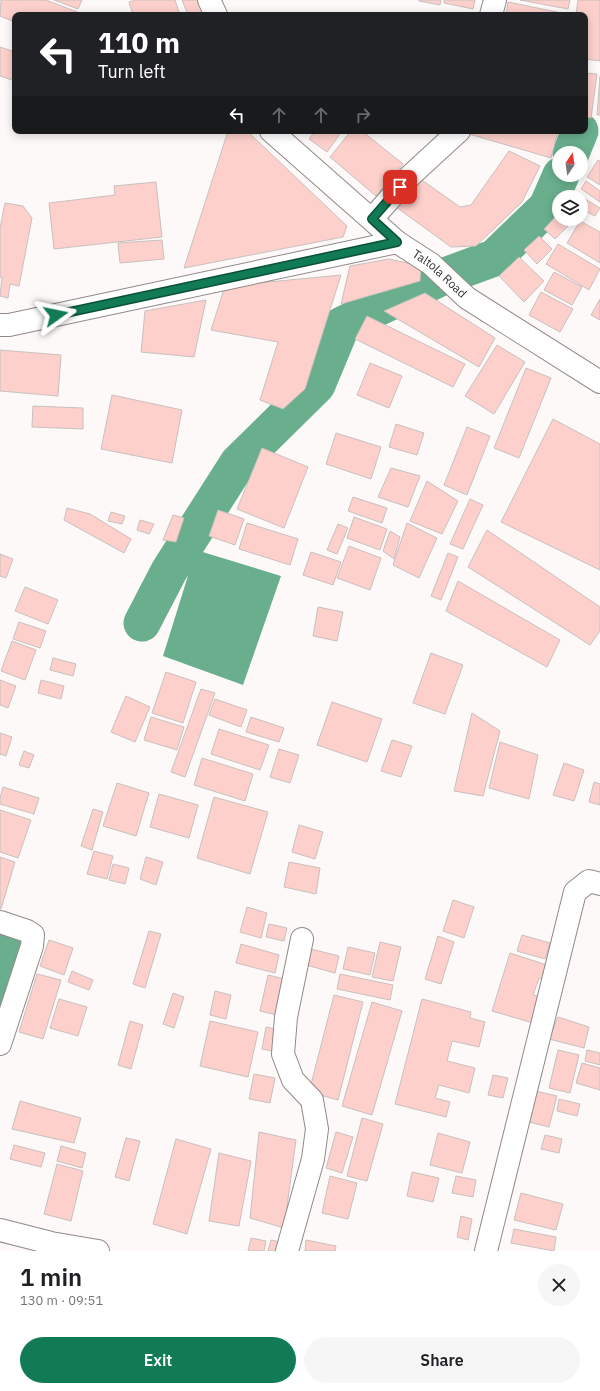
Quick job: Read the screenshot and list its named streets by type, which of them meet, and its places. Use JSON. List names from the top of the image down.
{
  "streets": {
    "street": ["Taltola Road"]
  },
  "north": "top",
  "page": {
    "turn": ["110 m", "Turn left"],
    "heading": ["1 min", "130 m · 09:51"],
    "buttons": ["Exit", "Share"]
  }
}
